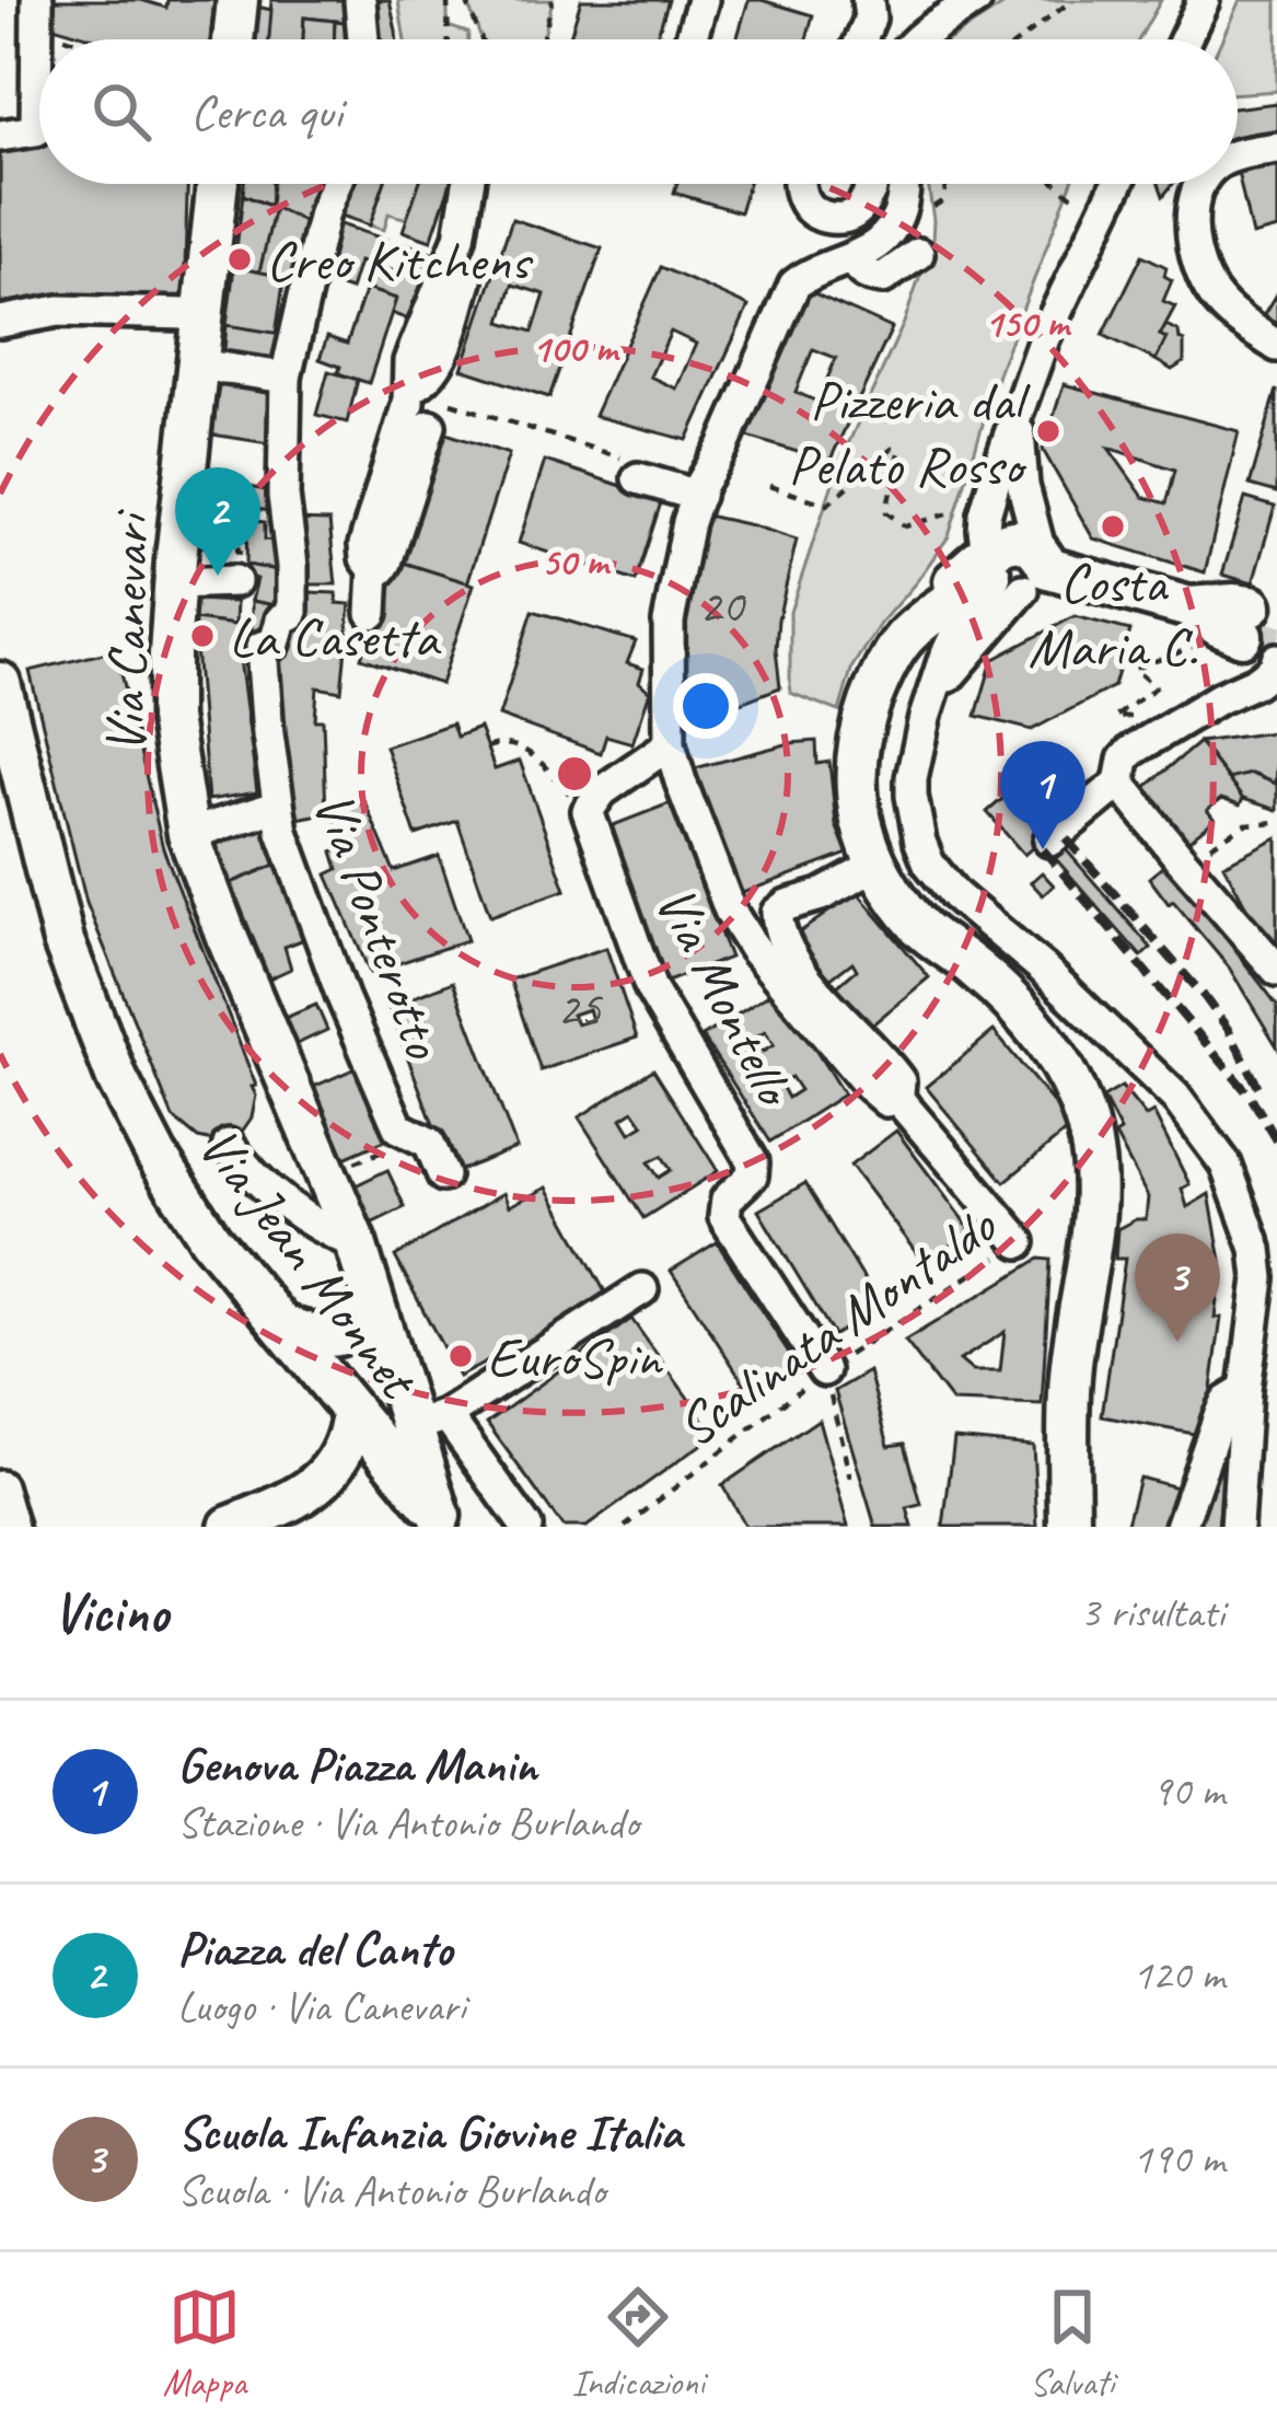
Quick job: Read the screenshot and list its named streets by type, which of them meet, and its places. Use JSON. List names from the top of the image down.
{
  "streets": {
    "main road": ["Via Canevari", "Via Jean Monnet"],
    "street": ["Via Ponterotto", "Via Montello"],
    "path": ["Scalinata Montaldo"]
  },
  "crossings": [
    ["Via Canevari", "Via Jean Monnet"],
    ["Via Montello", "Scalinata Montaldo"]
  ],
  "places": [
    "Creo Kitchens",
    "Pizzeria dal Pelato Rosso",
    "Costa Maria C.",
    "La Casetta",
    "EuroSpin"
  ],
  "house_numbers": ["20", "25"],
  "page": {
    "search": "Cerca qui",
    "pins": ["2", "1", "3"],
    "heading": ["Vicino", "3 risultati"],
    "list": [
      {
        "mark": "1",
        "name": "Genova Piazza Manin",
        "note": "Stazione · Via Antonio Burlando",
        "value": "90 m"
      },
      {
        "mark": "2",
        "name": "Piazza del Canto",
        "note": "Luogo · Via Canevari",
        "value": "120 m"
      },
      {
        "mark": "3",
        "name": "Scuola Infanzia Giovine Italia",
        "note": "Scuola · Via Antonio Burlando",
        "value": "190 m"
      }
    ],
    "nav": ["Mappa", "Indicazioni", "Salvati"]
  },
  "rings": ["150 m", "100 m", "50 m"]
}
